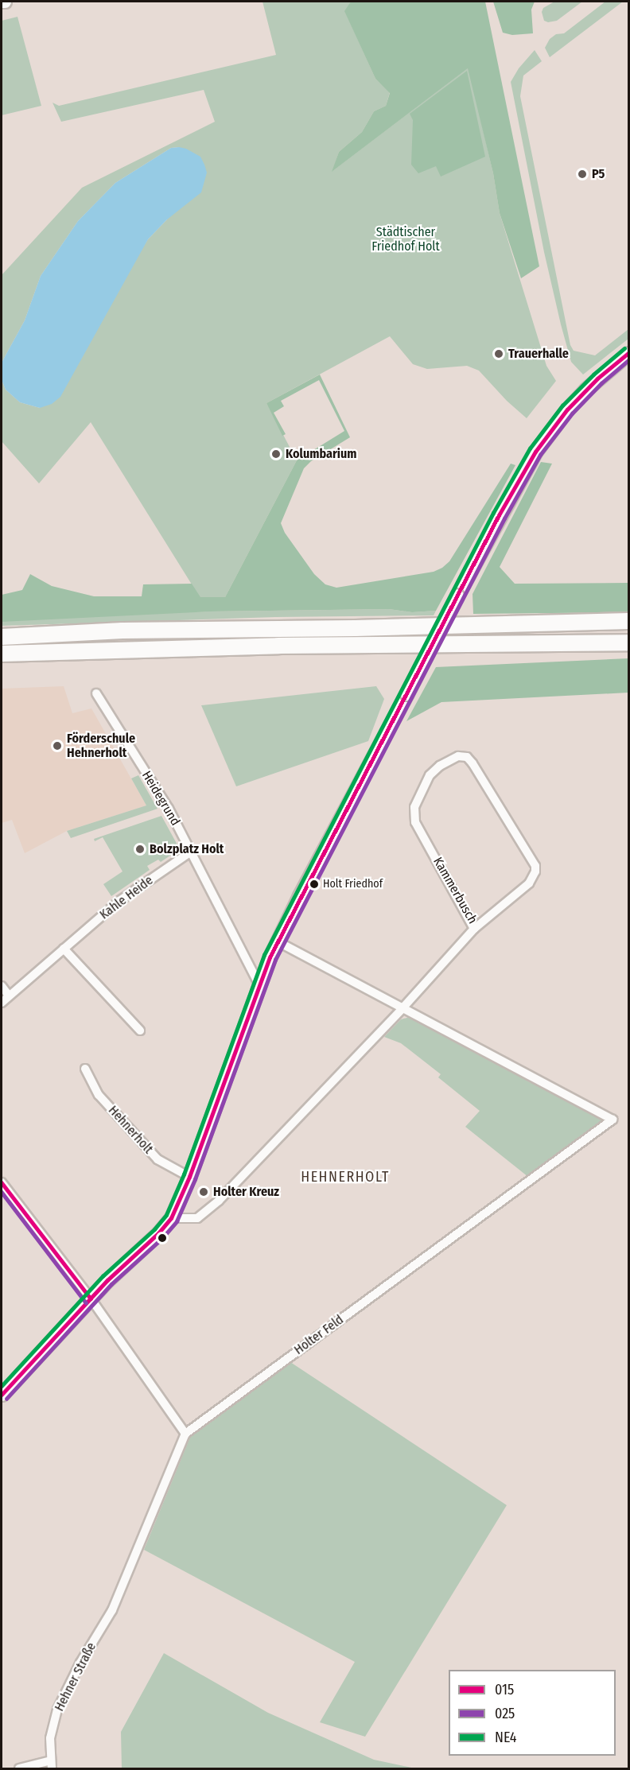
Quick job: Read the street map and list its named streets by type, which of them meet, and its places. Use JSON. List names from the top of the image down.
{
  "streets": {
    "street": [
      "Heidegrund",
      "Kammerbusch",
      "Kahle Heide",
      "Hehnerholt",
      "Holter Feld",
      "Hehner Straße"
    ]
  },
  "crossings": [
    ["Heidegrund", "Kahle Heide"],
    ["Holter Feld", "Hehner Straße"]
  ],
  "districts": ["HEHNERHOLT"],
  "parks": ["Städtischer Friedhof Holt"],
  "places": [
    "P5",
    "Trauerhalle",
    "Kolumbarium",
    "Förderschule Hehnerholt",
    "Bolzplatz Holt",
    "Holt Friedhof",
    "Holter Kreuz"
  ],
  "lines": ["transit line NE4", "transit line 015", "transit line 025"],
  "legend": ["015", "025", "NE4"]
}
